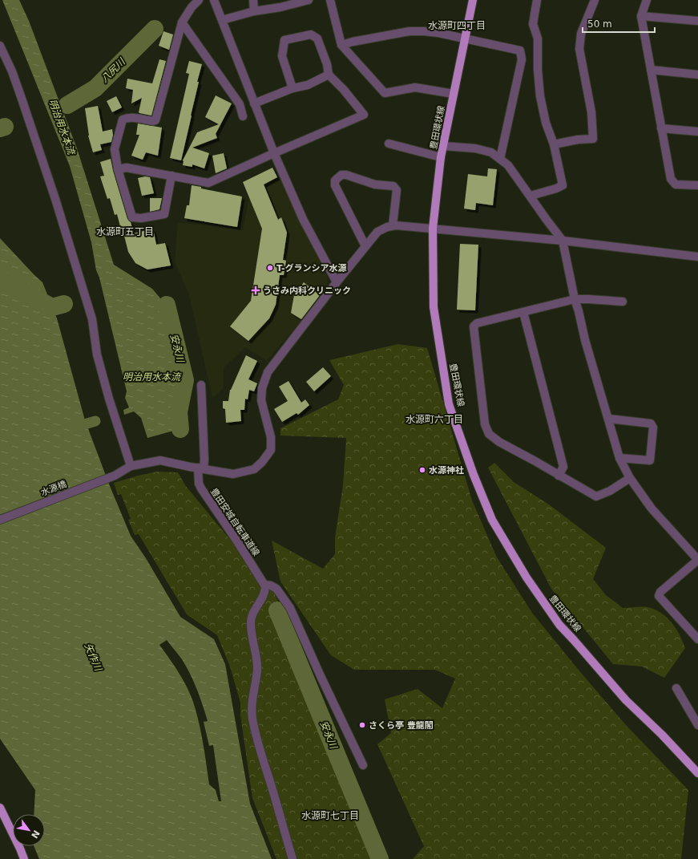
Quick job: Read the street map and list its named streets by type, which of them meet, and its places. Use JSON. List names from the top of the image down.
{
  "streets": {
    "main road": ["豊田環状線"],
    "street": ["水源橋", "豊田安城自転車道線"]
  },
  "crossings": [
    ["水源橋", "豊田安城自転車道線"]
  ],
  "districts": [
    "水源町四丁目",
    "水源町五丁目",
    "水源町六丁目",
    "水源町七丁目"
  ],
  "water": [
    "八尻川",
    "明治用水本流",
    "安永川",
    "矢作川"
  ],
  "places": {
    "other": ["T-グランシア水源", "水源神社", "さくら亭 豊龍閣"],
    "health": ["うさみ内科クリニック"]
  },
  "scale_bar": "50 m",
  "north": "bottom right"
}
